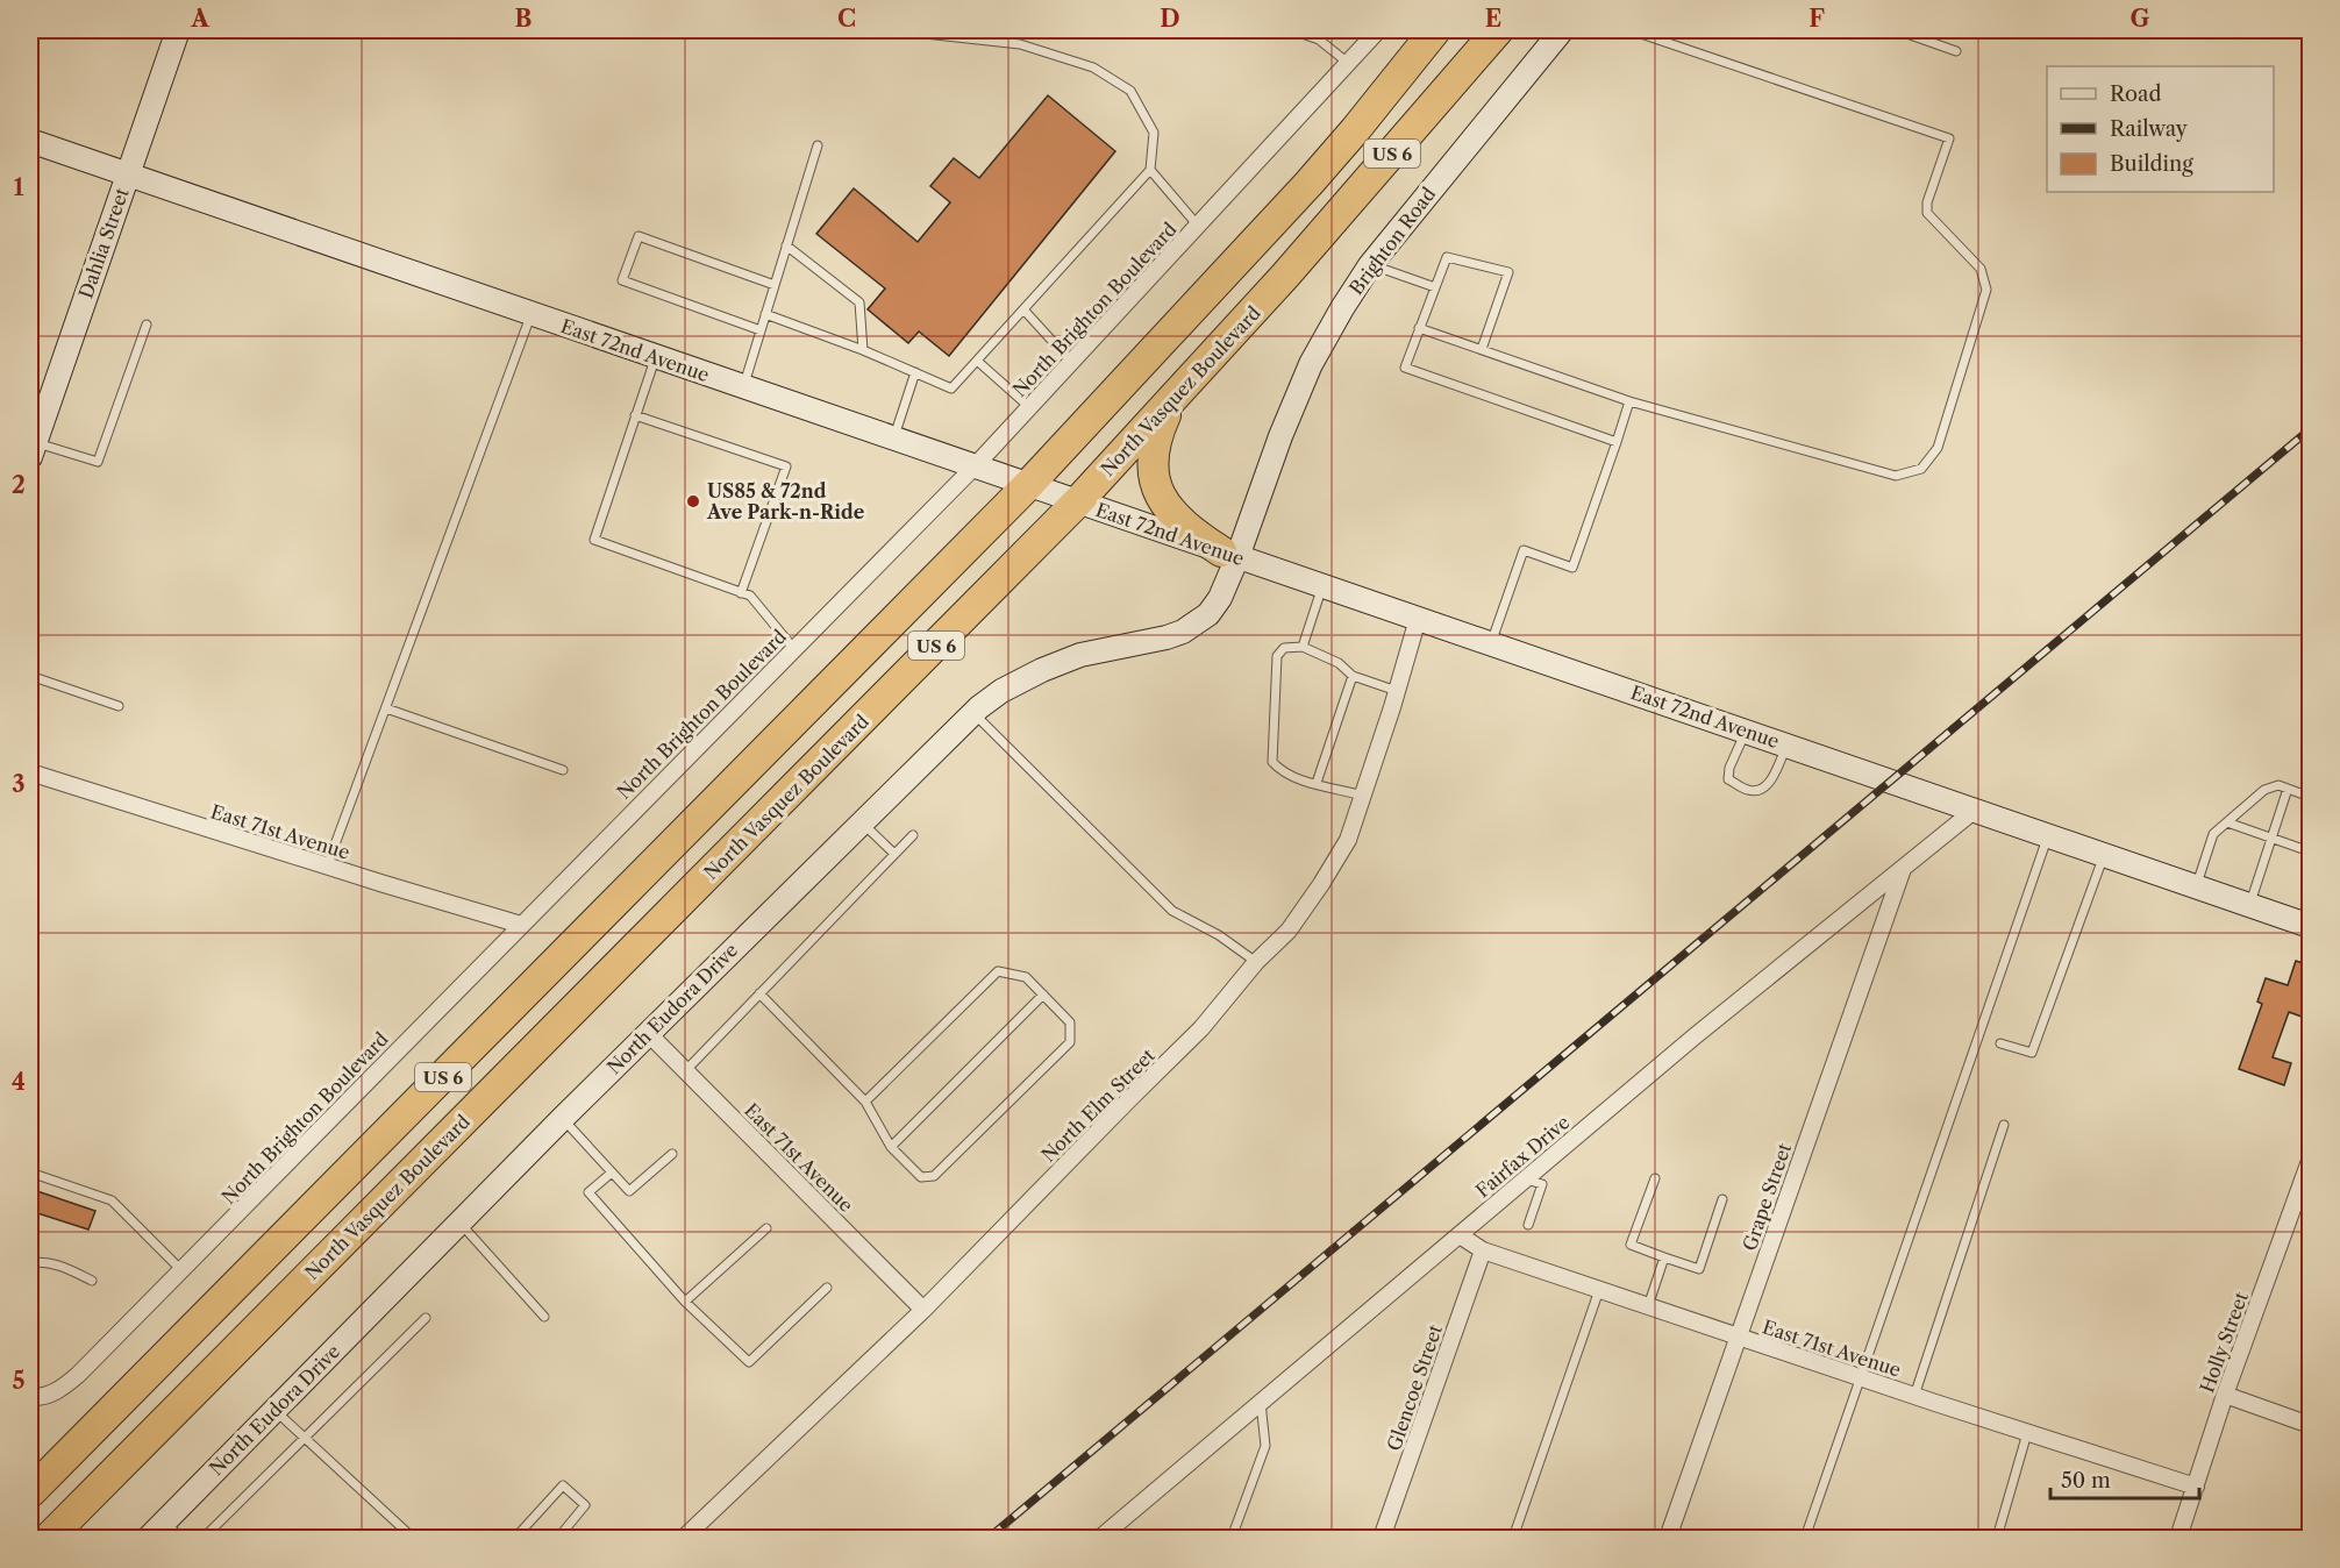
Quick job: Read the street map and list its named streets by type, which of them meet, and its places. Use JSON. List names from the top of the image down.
{
  "streets": {
    "highway": ["US 6", "North Vasquez Boulevard"],
    "street": [
      "Brighton Road",
      "Dahlia Street",
      "North Brighton Boulevard",
      "East 72nd Avenue",
      "East 71st Avenue",
      "North Eudora Drive",
      "North Elm Street",
      "Fairfax Drive",
      "Grape Street",
      "Holly Street",
      "Glencoe Street"
    ]
  },
  "crossings": [
    ["US 6", "East 72nd Avenue"],
    ["Brighton Road", "East 72nd Avenue"],
    ["Brighton Road", "North Eudora Drive"],
    ["Dahlia Street", "East 72nd Avenue"],
    ["North Brighton Boulevard", "East 72nd Avenue"],
    ["North Brighton Boulevard", "East 71st Avenue"],
    ["East 72nd Avenue", "North Vasquez Boulevard"],
    ["East 72nd Avenue", "North Eudora Drive"],
    ["East 72nd Avenue", "North Elm Street"],
    ["East 72nd Avenue", "Fairfax Drive"],
    ["East 71st Avenue", "North Eudora Drive"],
    ["East 71st Avenue", "North Elm Street"],
    ["East 71st Avenue", "Fairfax Drive"],
    ["East 71st Avenue", "Grape Street"],
    ["East 71st Avenue", "Holly Street"],
    ["East 71st Avenue", "Glencoe Street"],
    ["Fairfax Drive", "Grape Street"]
  ],
  "places": ["US85 & 72nd Ave Park-n-Ride"],
  "legend": ["Road", "Railway", "Building"],
  "scale_bar": "50 m",
  "grid": {
    "columns": [
      "A",
      "B",
      "C",
      "D",
      "E",
      "F",
      "G"
    ],
    "rows": [
      "1",
      "2",
      "3",
      "4",
      "5"
    ]
  }
}
